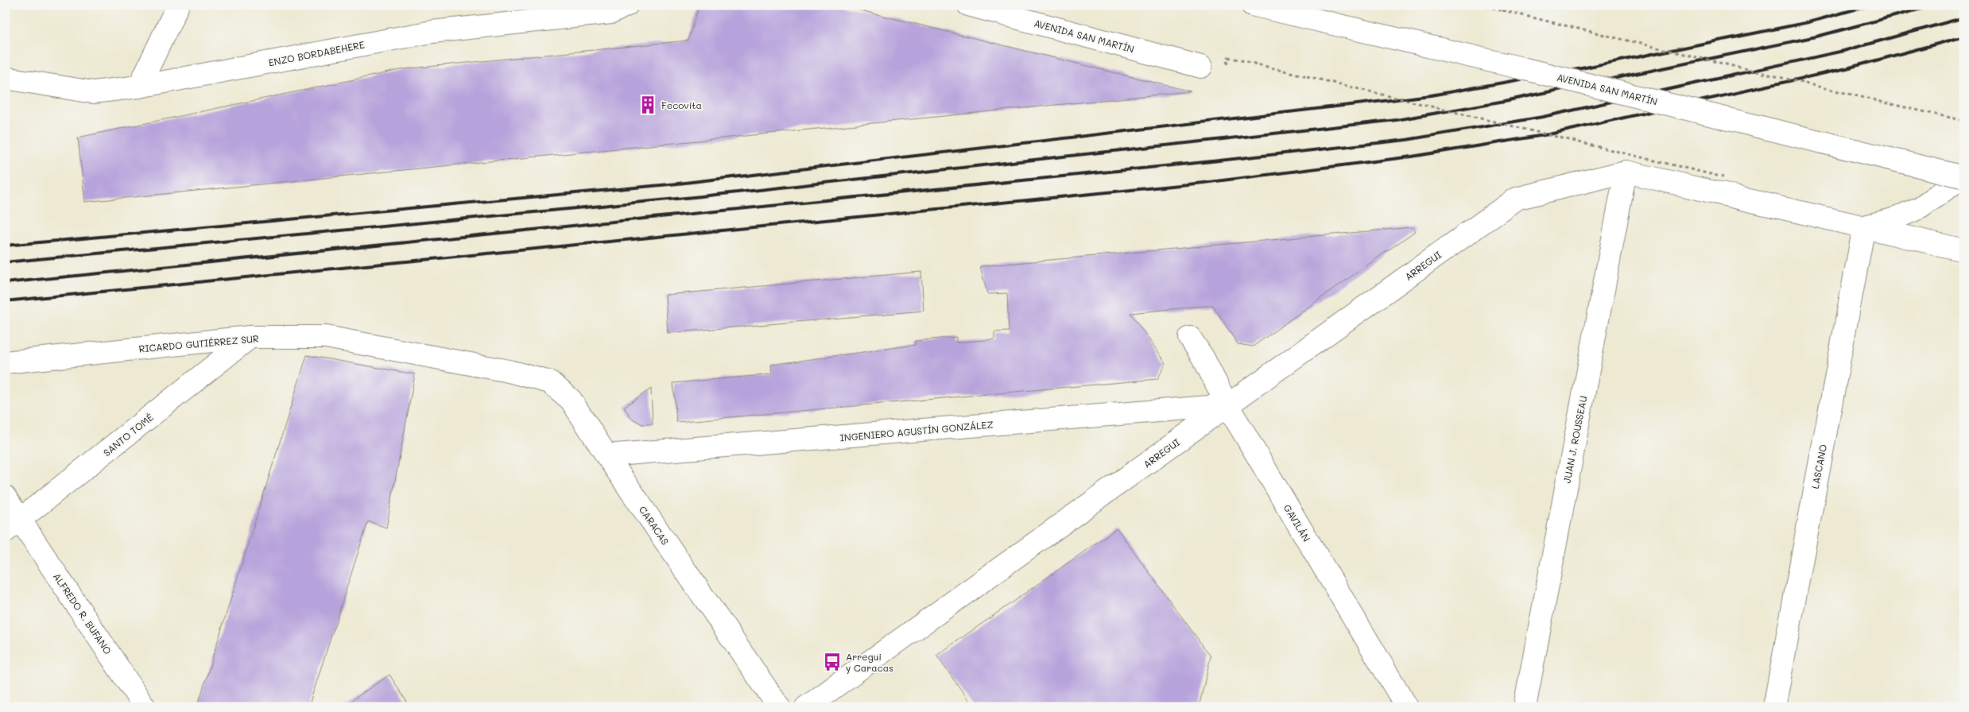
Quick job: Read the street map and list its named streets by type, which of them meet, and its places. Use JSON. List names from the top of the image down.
{
  "streets": {
    "street": [
      "AVENIDA SAN MARTÍN",
      "ENZO BORDABEHERE",
      "ARREGUI",
      "RICARDO GUTIÉRREZ SUR",
      "INGENIERO AGUSTÍN GONZÁLEZ",
      "SANTO TOMÉ",
      "JUAN J. ROUSSEAU",
      "LASCANO",
      "GAVILÁN",
      "CARACAS",
      "ALFREDO R. BUFANO"
    ]
  },
  "crossings": [
    ["AVENIDA SAN MARTÍN", "ARREGUI"],
    ["AVENIDA SAN MARTÍN", "JUAN J. ROUSSEAU"],
    ["AVENIDA SAN MARTÍN", "LASCANO"],
    ["ARREGUI", "INGENIERO AGUSTÍN GONZÁLEZ"],
    ["ARREGUI", "GAVILÁN"],
    ["RICARDO GUTIÉRREZ SUR", "SANTO TOMÉ"],
    ["RICARDO GUTIÉRREZ SUR", "CARACAS"],
    ["INGENIERO AGUSTÍN GONZÁLEZ", "GAVILÁN"],
    ["INGENIERO AGUSTÍN GONZÁLEZ", "CARACAS"],
    ["SANTO TOMÉ", "ALFREDO R. BUFANO"]
  ],
  "places": {
    "building": ["Fecovita"],
    "bus stop": ["Arregui y Caracas"]
  }
}
